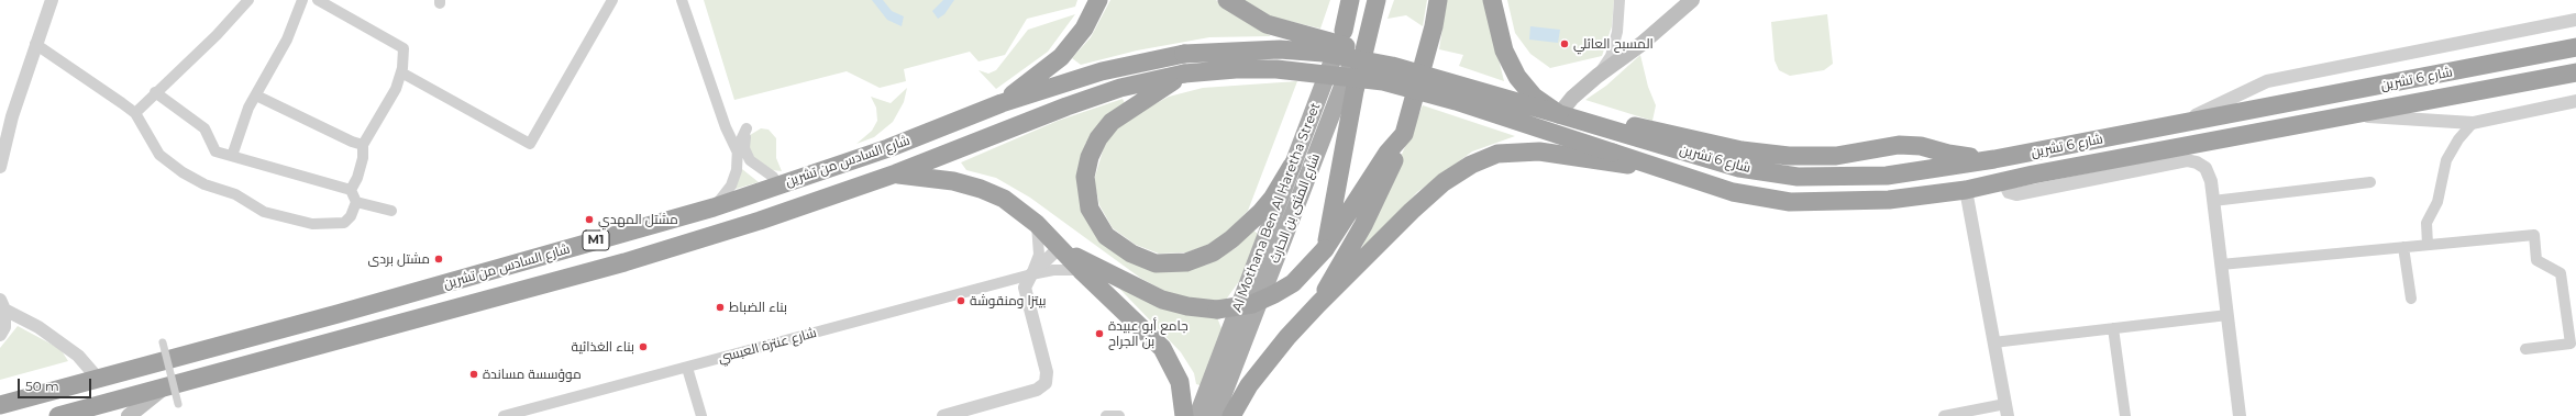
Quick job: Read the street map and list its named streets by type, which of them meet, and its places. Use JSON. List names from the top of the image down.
{
  "streets": {
    "highway": ["شارع 6 تشرين", "شارع السادس من تشرين", "M1"],
    "main road": ["Al Mothana Ben Al Haretha Street", "شارع المثنى بن الحارث"],
    "street": ["شارع عنترة العبسي"]
  },
  "crossings": [
    ["شارع 6 تشرين", "شارع السادس من تشرين"]
  ],
  "places": [
    "المسبح العائلي",
    "مشتل المهدي",
    "مشتل بردى",
    "بيتزا ومنقوشة",
    "بناء الضباط",
    "جامع أبو عبيدة بن الجراح",
    "بناء الغذائية",
    "موؤسسة مساندة"
  ],
  "scale_bar": "50 m"
}
